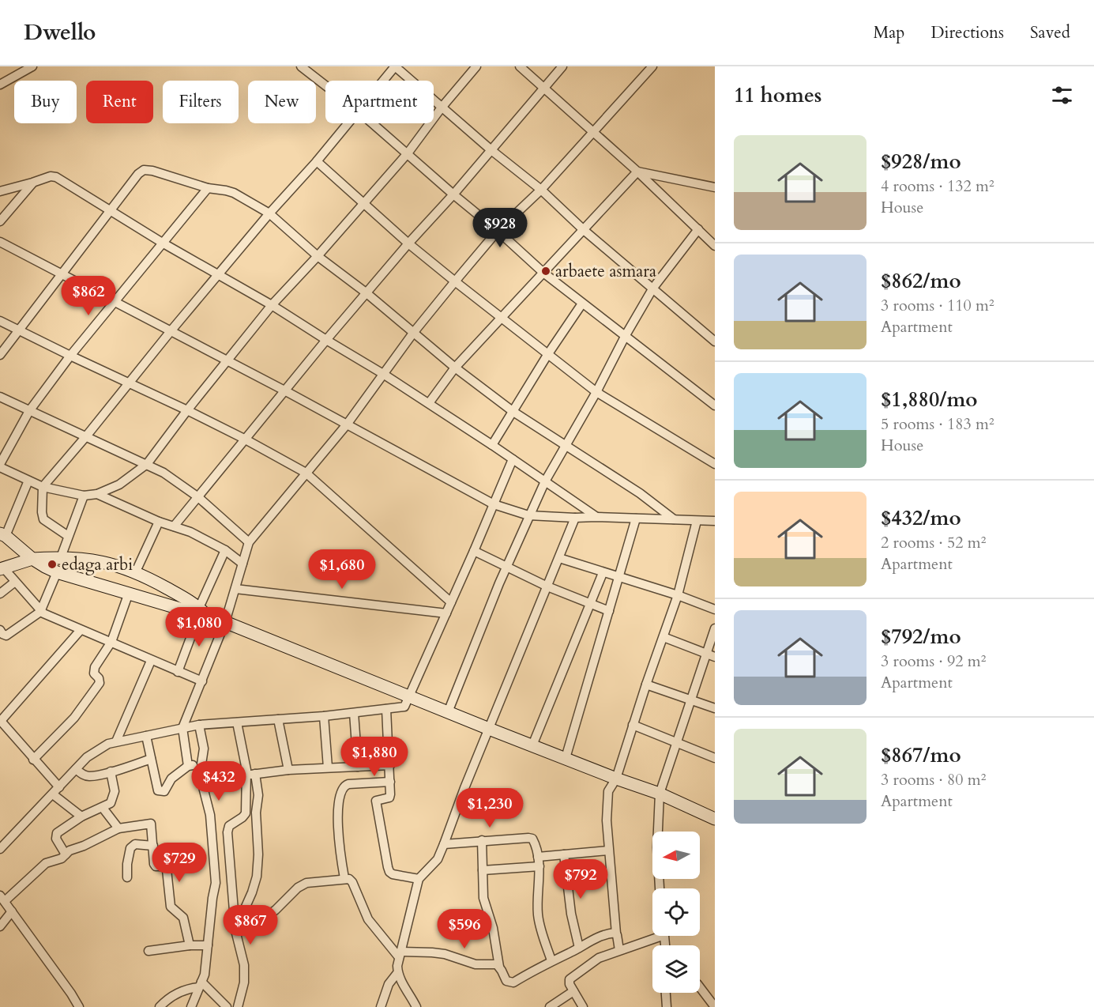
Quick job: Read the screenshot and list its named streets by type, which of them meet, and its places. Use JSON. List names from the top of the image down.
{
  "places": ["arbaete asmara", "edaga arbi"],
  "north": "left",
  "page": {
    "header": "Dwello",
    "nav": ["Map", "Directions", "Saved"],
    "heading": "11 homes",
    "chip": [
      "Buy",
      "Rent",
      "Filters",
      "New",
      "Apartment"
    ],
    "list": [
      {
        "name": "$928/mo",
        "note": "4 rooms · 132 m² · House"
      },
      {
        "name": "$862/mo",
        "note": "3 rooms · 110 m² · Apartment"
      },
      {
        "name": "$1,880/mo",
        "note": "5 rooms · 183 m² · House"
      },
      {
        "name": "$432/mo",
        "note": "2 rooms · 52 m² · Apartment"
      },
      {
        "name": "$792/mo",
        "note": "3 rooms · 92 m² · Apartment"
      },
      {
        "name": "$867/mo",
        "note": "3 rooms · 80 m² · Apartment"
      }
    ],
    "price": [
      "$928",
      "$862",
      "$1,680",
      "$1,080",
      "$1,880",
      "$432",
      "$1,230",
      "$729",
      "$792",
      "$867",
      "$596"
    ]
  }
}
